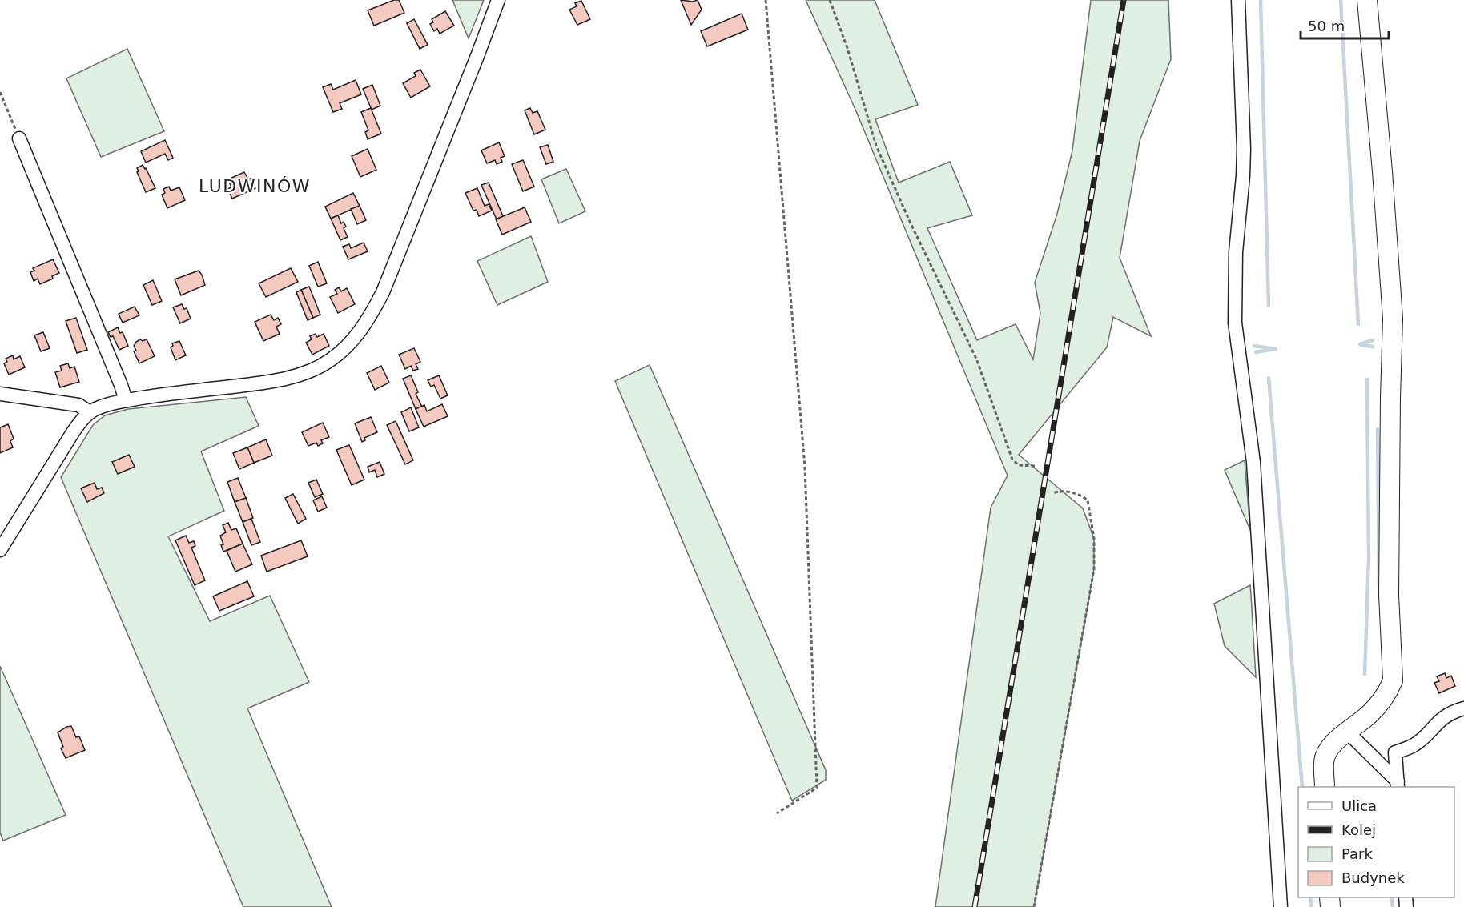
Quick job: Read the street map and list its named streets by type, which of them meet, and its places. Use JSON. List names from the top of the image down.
{
  "districts": ["LUDWINÓW"],
  "legend": [
    "Ulica",
    "Kolej",
    "Park",
    "Budynek"
  ],
  "scale_bar": "50 m"
}
